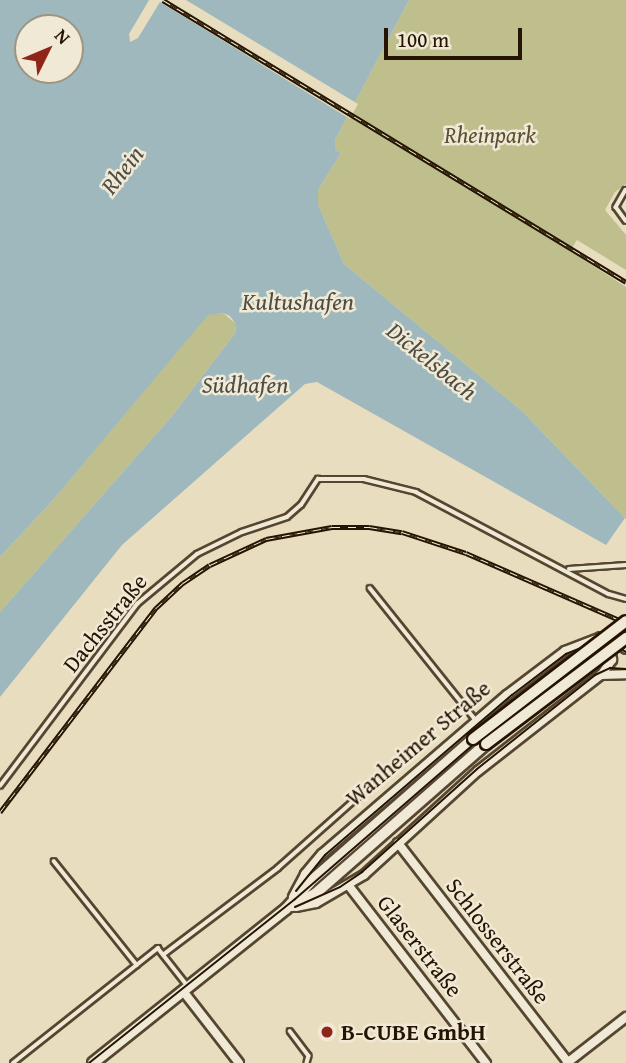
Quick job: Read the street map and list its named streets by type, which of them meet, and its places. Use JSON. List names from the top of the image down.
{
  "streets": {
    "street": ["Wanheimer Straße", "Schlosserstraße", "Glaserstraße"],
    "lane": ["Dachsstraße"]
  },
  "crossings": [
    ["Wanheimer Straße", "Schlosserstraße"],
    ["Wanheimer Straße", "Glaserstraße"]
  ],
  "water": [
    "Rhein",
    "Kultushafen",
    "Dickelsbach",
    "Südhafen"
  ],
  "parks": ["Rheinpark"],
  "places": ["B-CUBE GmbH"],
  "scale_bar": "100 m",
  "north": "top right"
}
